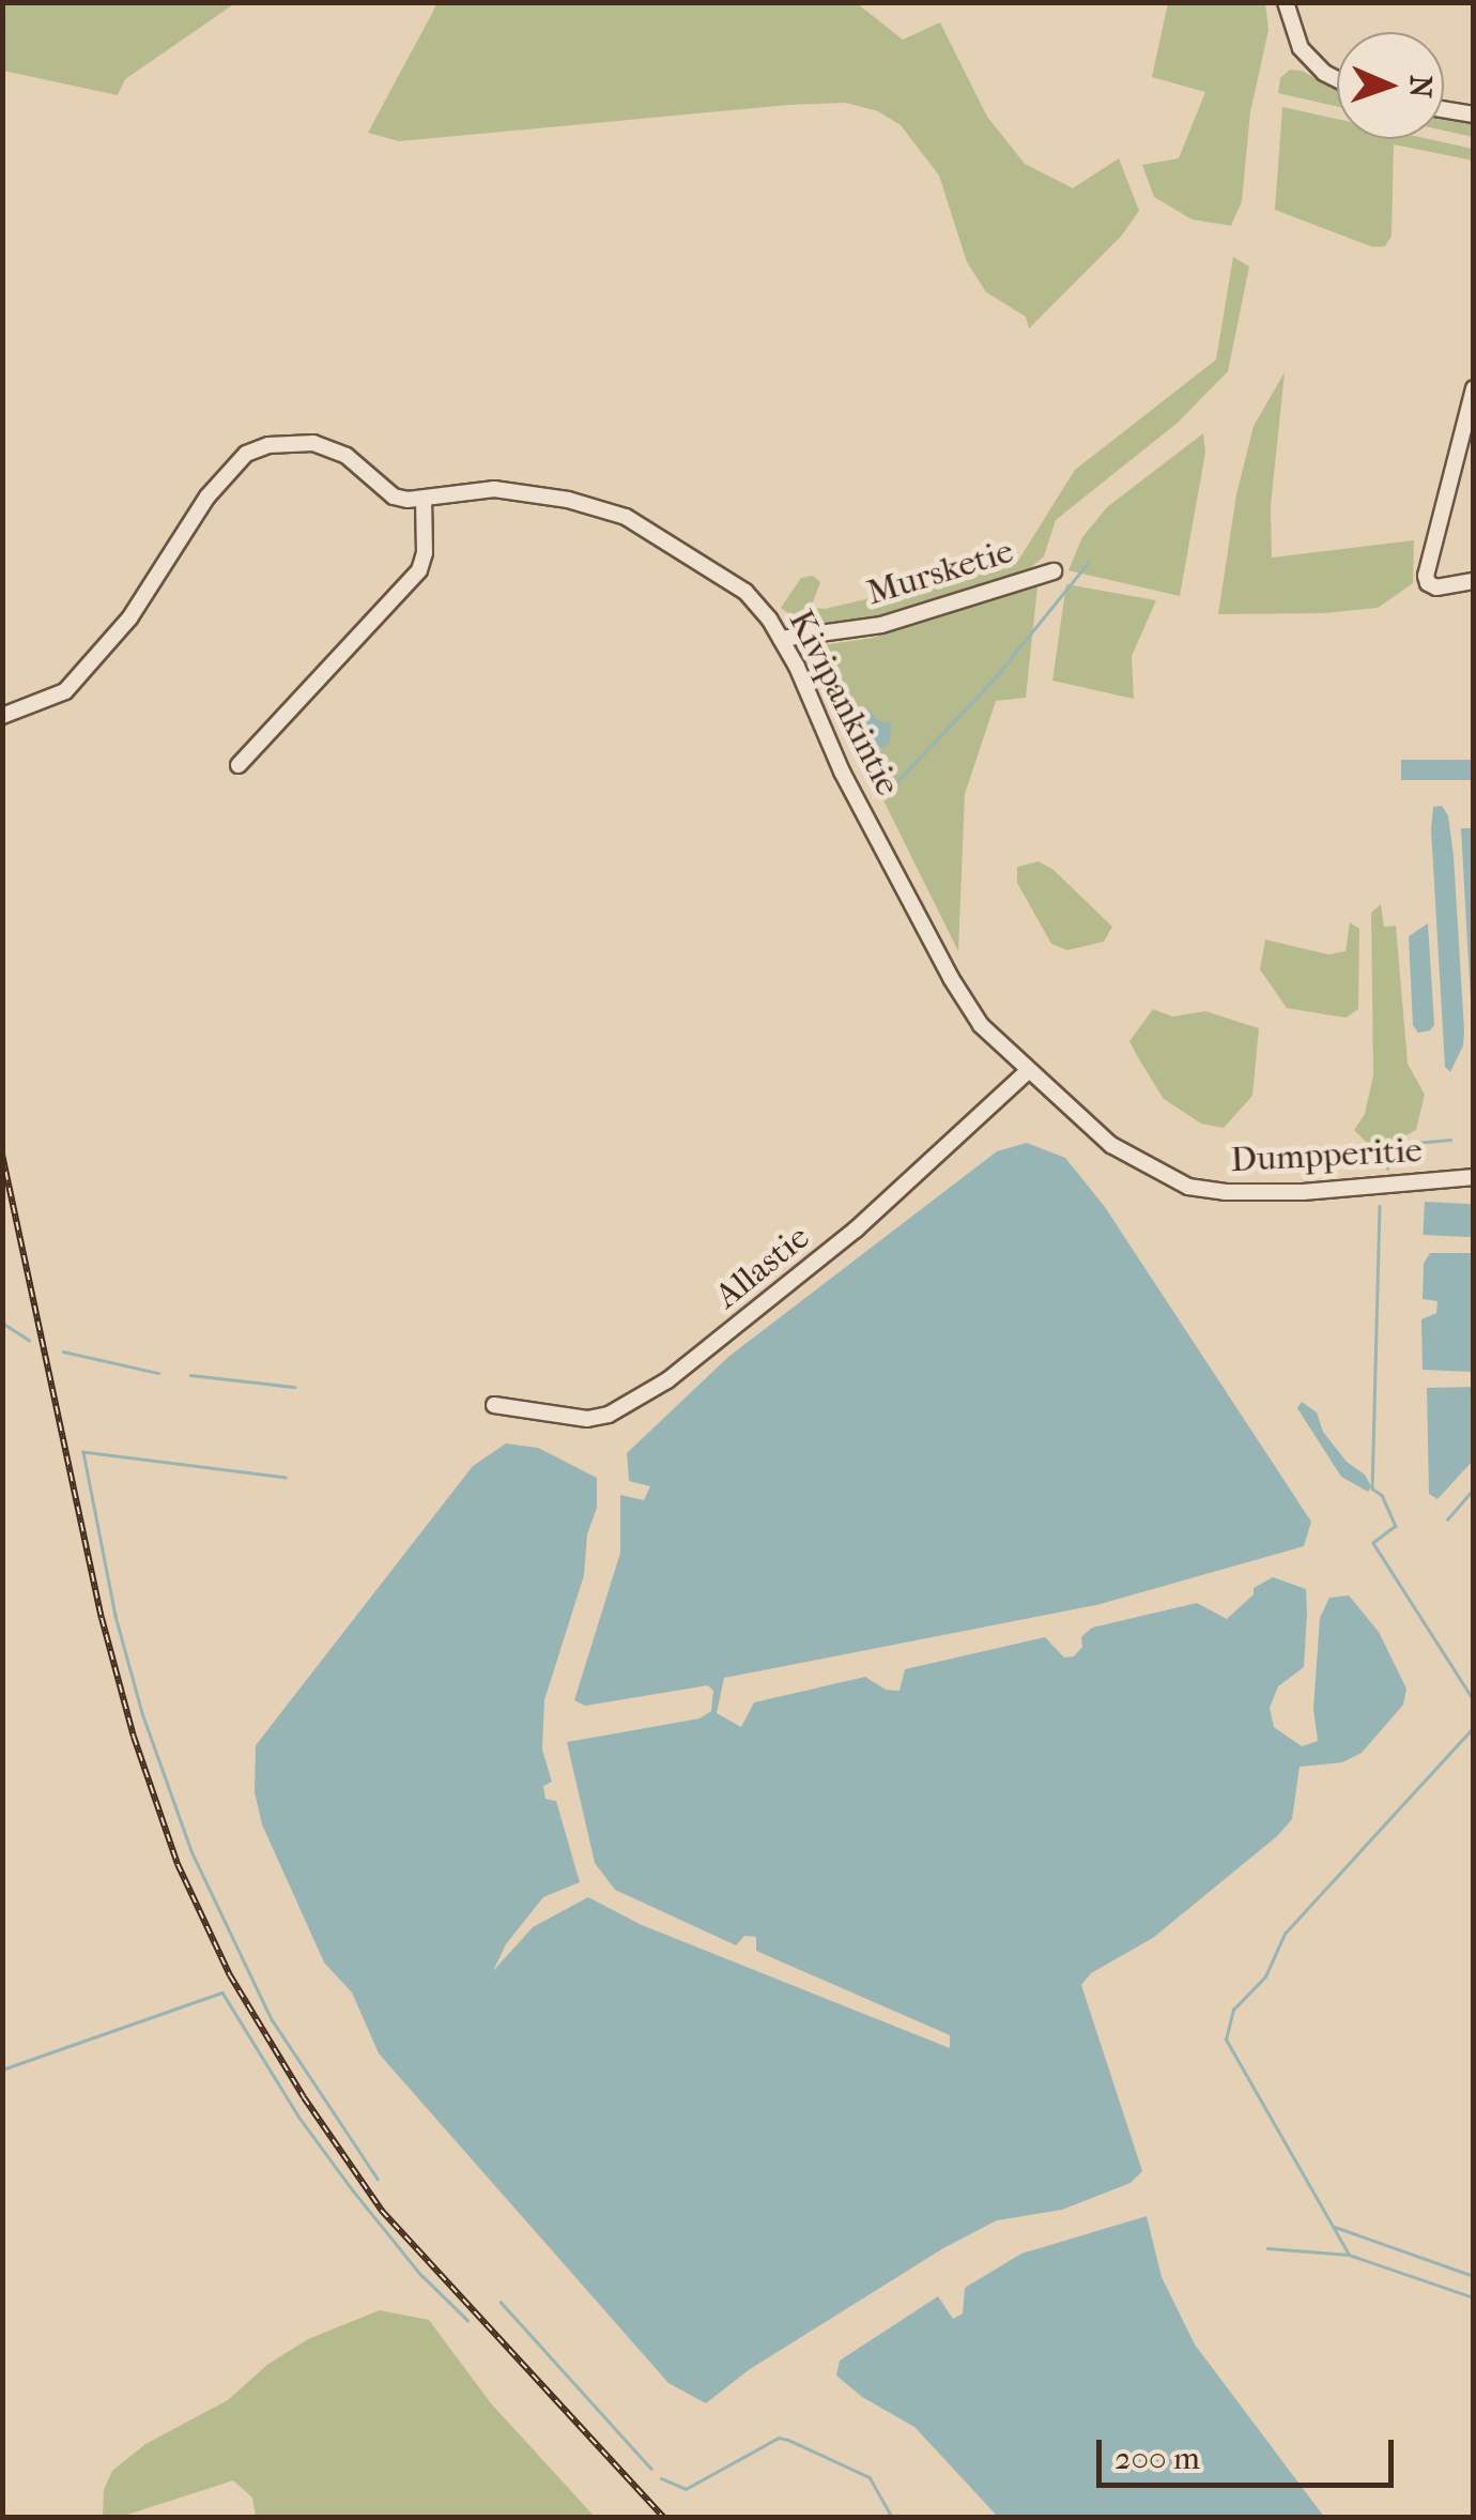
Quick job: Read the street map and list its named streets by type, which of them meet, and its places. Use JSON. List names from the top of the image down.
{
  "streets": {
    "street": [
      "Mursketie",
      "Kivipankintie",
      "Dumpperitie",
      "Allastie"
    ]
  },
  "crossings": [
    ["Mursketie", "Kivipankintie"],
    ["Kivipankintie", "Dumpperitie"],
    ["Kivipankintie", "Allastie"],
    ["Dumpperitie", "Allastie"]
  ],
  "scale_bar": "200 m",
  "north": "right"
}
